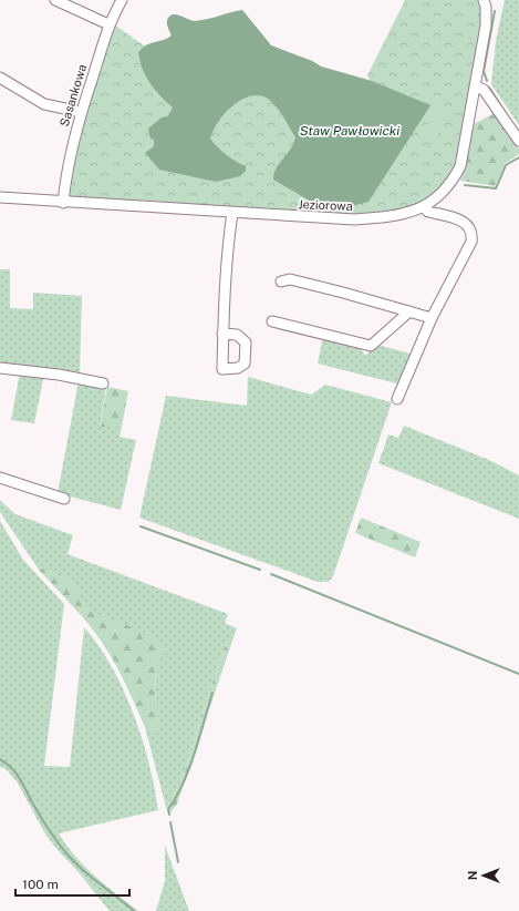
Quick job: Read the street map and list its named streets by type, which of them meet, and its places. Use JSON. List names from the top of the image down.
{
  "streets": {
    "street": ["Sasankowa", "Jeziorowa"]
  },
  "crossings": [
    ["Sasankowa", "Jeziorowa"]
  ],
  "water": ["Staw Pawłowicki"],
  "scale_bar": "100 m",
  "north": "left"
}
